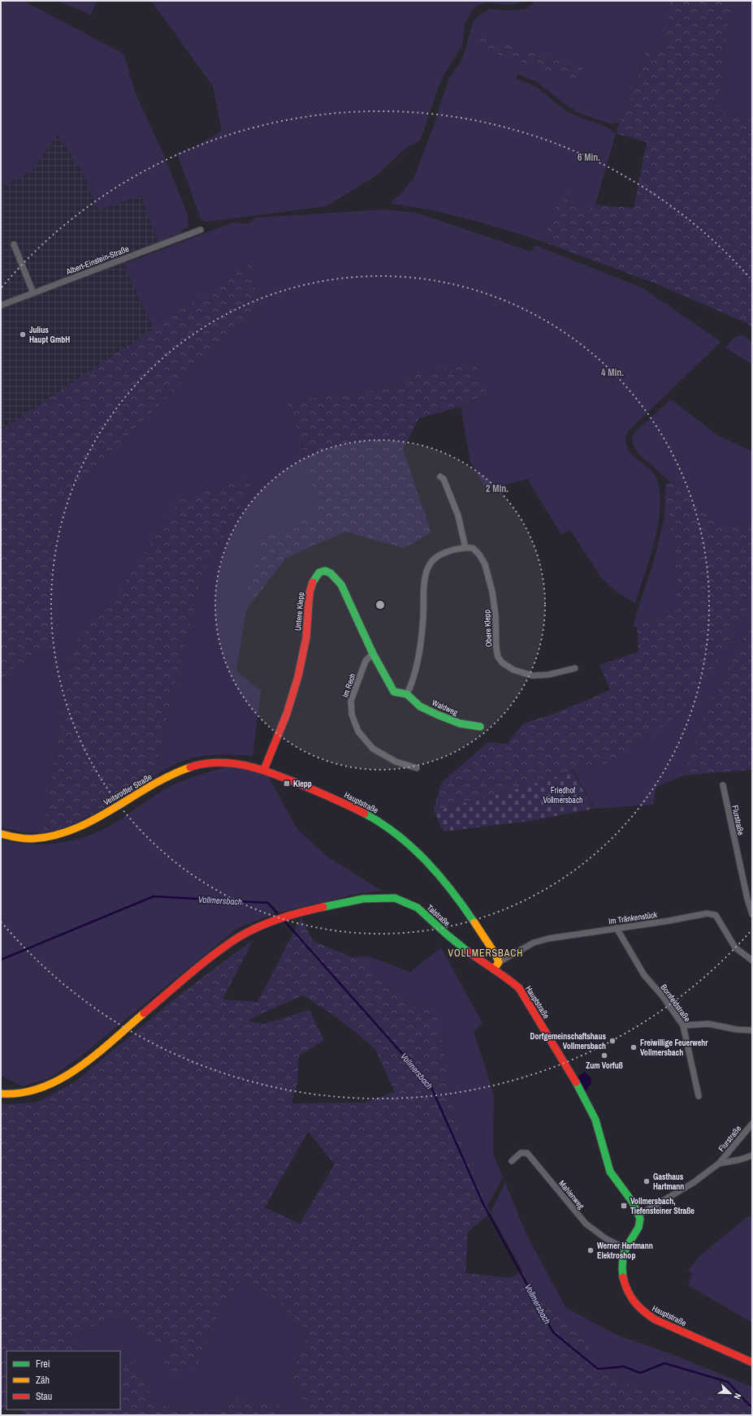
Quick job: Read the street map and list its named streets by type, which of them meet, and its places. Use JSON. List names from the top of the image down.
{
  "streets": {
    "main road": [
      "Untere Klepp",
      "Waldweg",
      "Veitsrodter Straße",
      "Hauptstraße",
      "Talstraße"
    ],
    "street": [
      "Albert-Einstein-Straße",
      "Obere Klepp",
      "Im Rech",
      "Flurstraße",
      "Im Tränkenstück",
      "Bornfeldstraße",
      "Mahlenweg"
    ]
  },
  "crossings": [
    ["Untere Klepp", "Im Rech"],
    ["Untere Klepp", "Waldweg"],
    ["Untere Klepp", "Veitsrodter Straße"],
    ["Untere Klepp", "Hauptstraße"],
    ["Veitsrodter Straße", "Hauptstraße"],
    ["Hauptstraße", "Talstraße"],
    ["Hauptstraße", "Im Tränkenstück"],
    ["Hauptstraße", "Mahlenweg"],
    ["Im Tränkenstück", "Bornfeldstraße"]
  ],
  "districts": ["VOLLMERSBACH"],
  "water": ["Vollmersbach"],
  "parks": ["Friedhof Vollmersbach"],
  "places": {
    "other": [
      "Julius Haupt GmbH",
      "Dorfgemeinschaftshaus Vollmersbach",
      "Freiwillige Feuerwehr Vollmersbach",
      "Zum Vorfuß",
      "Gasthaus Hartmann",
      "Werner Hartmann Elektroshop"
    ],
    "transit": ["Klepp", "Vollmersbach, Tiefensteiner Straße"]
  },
  "legend": ["Frei", "Zäh", "Stau"],
  "north": "bottom right",
  "rings": ["6 Min.", "4 Min.", "2 Min."]
}
